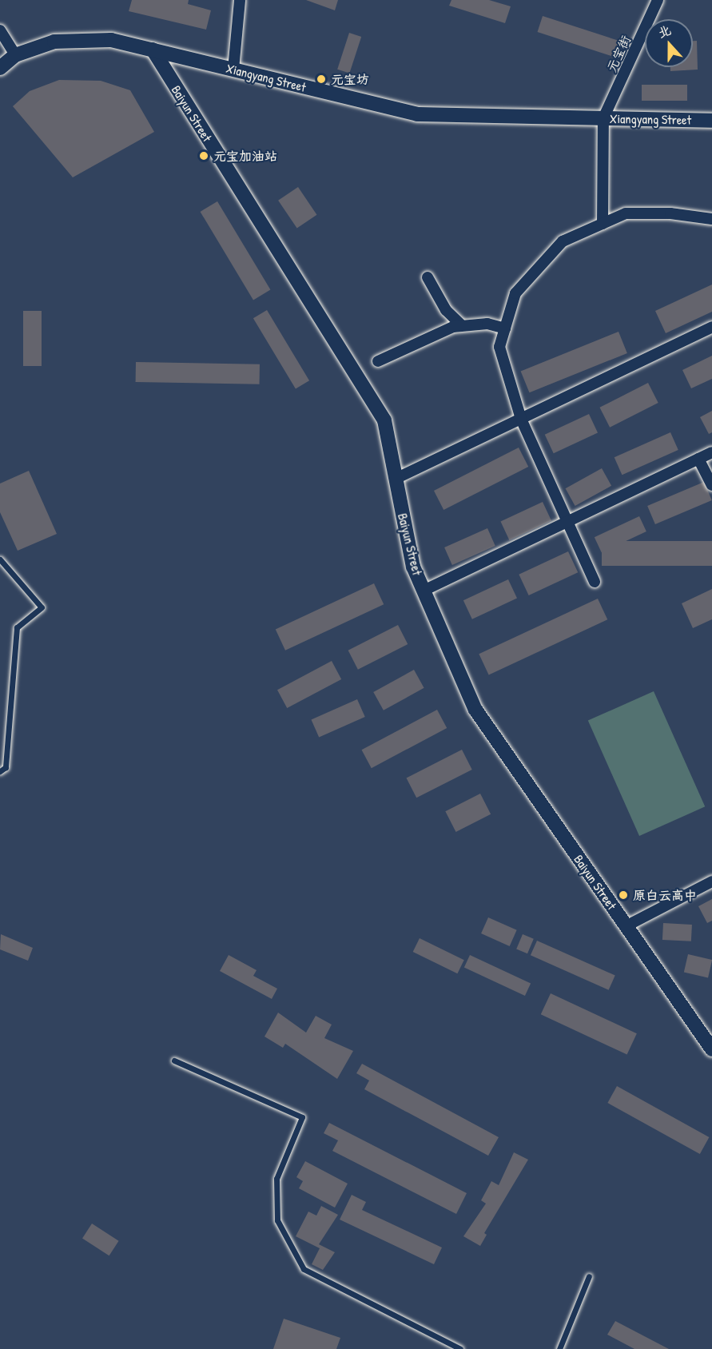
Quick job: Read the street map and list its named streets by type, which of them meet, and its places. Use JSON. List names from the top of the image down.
{
  "streets": {
    "main road": ["Xiangyang Street", "Baiyun Street"],
    "street": ["元宝街"]
  },
  "crossings": [
    ["元宝街", "Xiangyang Street"],
    ["Xiangyang Street", "Baiyun Street"]
  ],
  "places": ["元宝坊", "元宝加油站", "原白云高中"],
  "north": "top"
}
